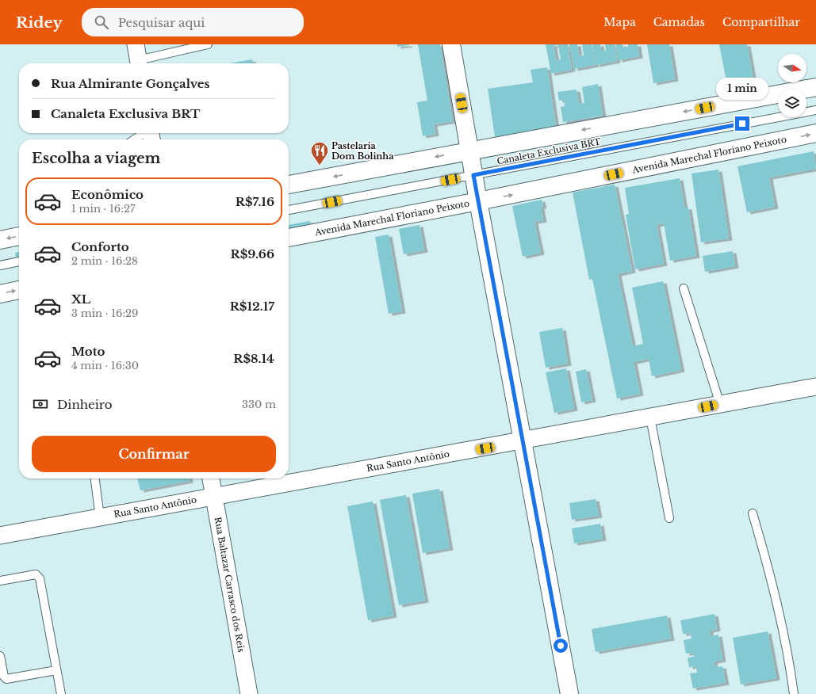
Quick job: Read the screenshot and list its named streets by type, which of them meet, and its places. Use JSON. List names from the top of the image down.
{
  "streets": {
    "street": ["Avenida Marechal Floriano Peixoto", "Rua Santo Antônio", "Rua Baltazar Carrasco dos Reis"],
    "lane": ["Canaleta Exclusiva BRT"]
  },
  "crossings": [
    ["Rua Santo Antônio", "Rua Baltazar Carrasco dos Reis"]
  ],
  "places": {
    "restaurant": ["Pastelaria Dom Bolinha"]
  },
  "north": "right",
  "page": {
    "header": "Ridey",
    "search": "Pesquisar aqui",
    "nav": ["Mapa", "Camadas", "Compartilhar"],
    "banner": ["Rua Almirante Gonçalves", "Canaleta Exclusiva BRT"],
    "bubble": "1 min",
    "heading": "Escolha a viagem",
    "list": [
      {
        "name": "Econômico",
        "note": "1 min · 16:27",
        "value": "R$7.16"
      },
      {
        "name": "Conforto",
        "note": "2 min · 16:28",
        "value": "R$9.66"
      },
      {
        "name": "XL",
        "note": "3 min · 16:29",
        "value": "R$12.17"
      },
      {
        "name": "Moto",
        "note": "4 min · 16:30",
        "value": "R$8.14"
      }
    ],
    "pay": ["Dinheiro", "330 m"],
    "buttons": "Confirmar"
  }
}
